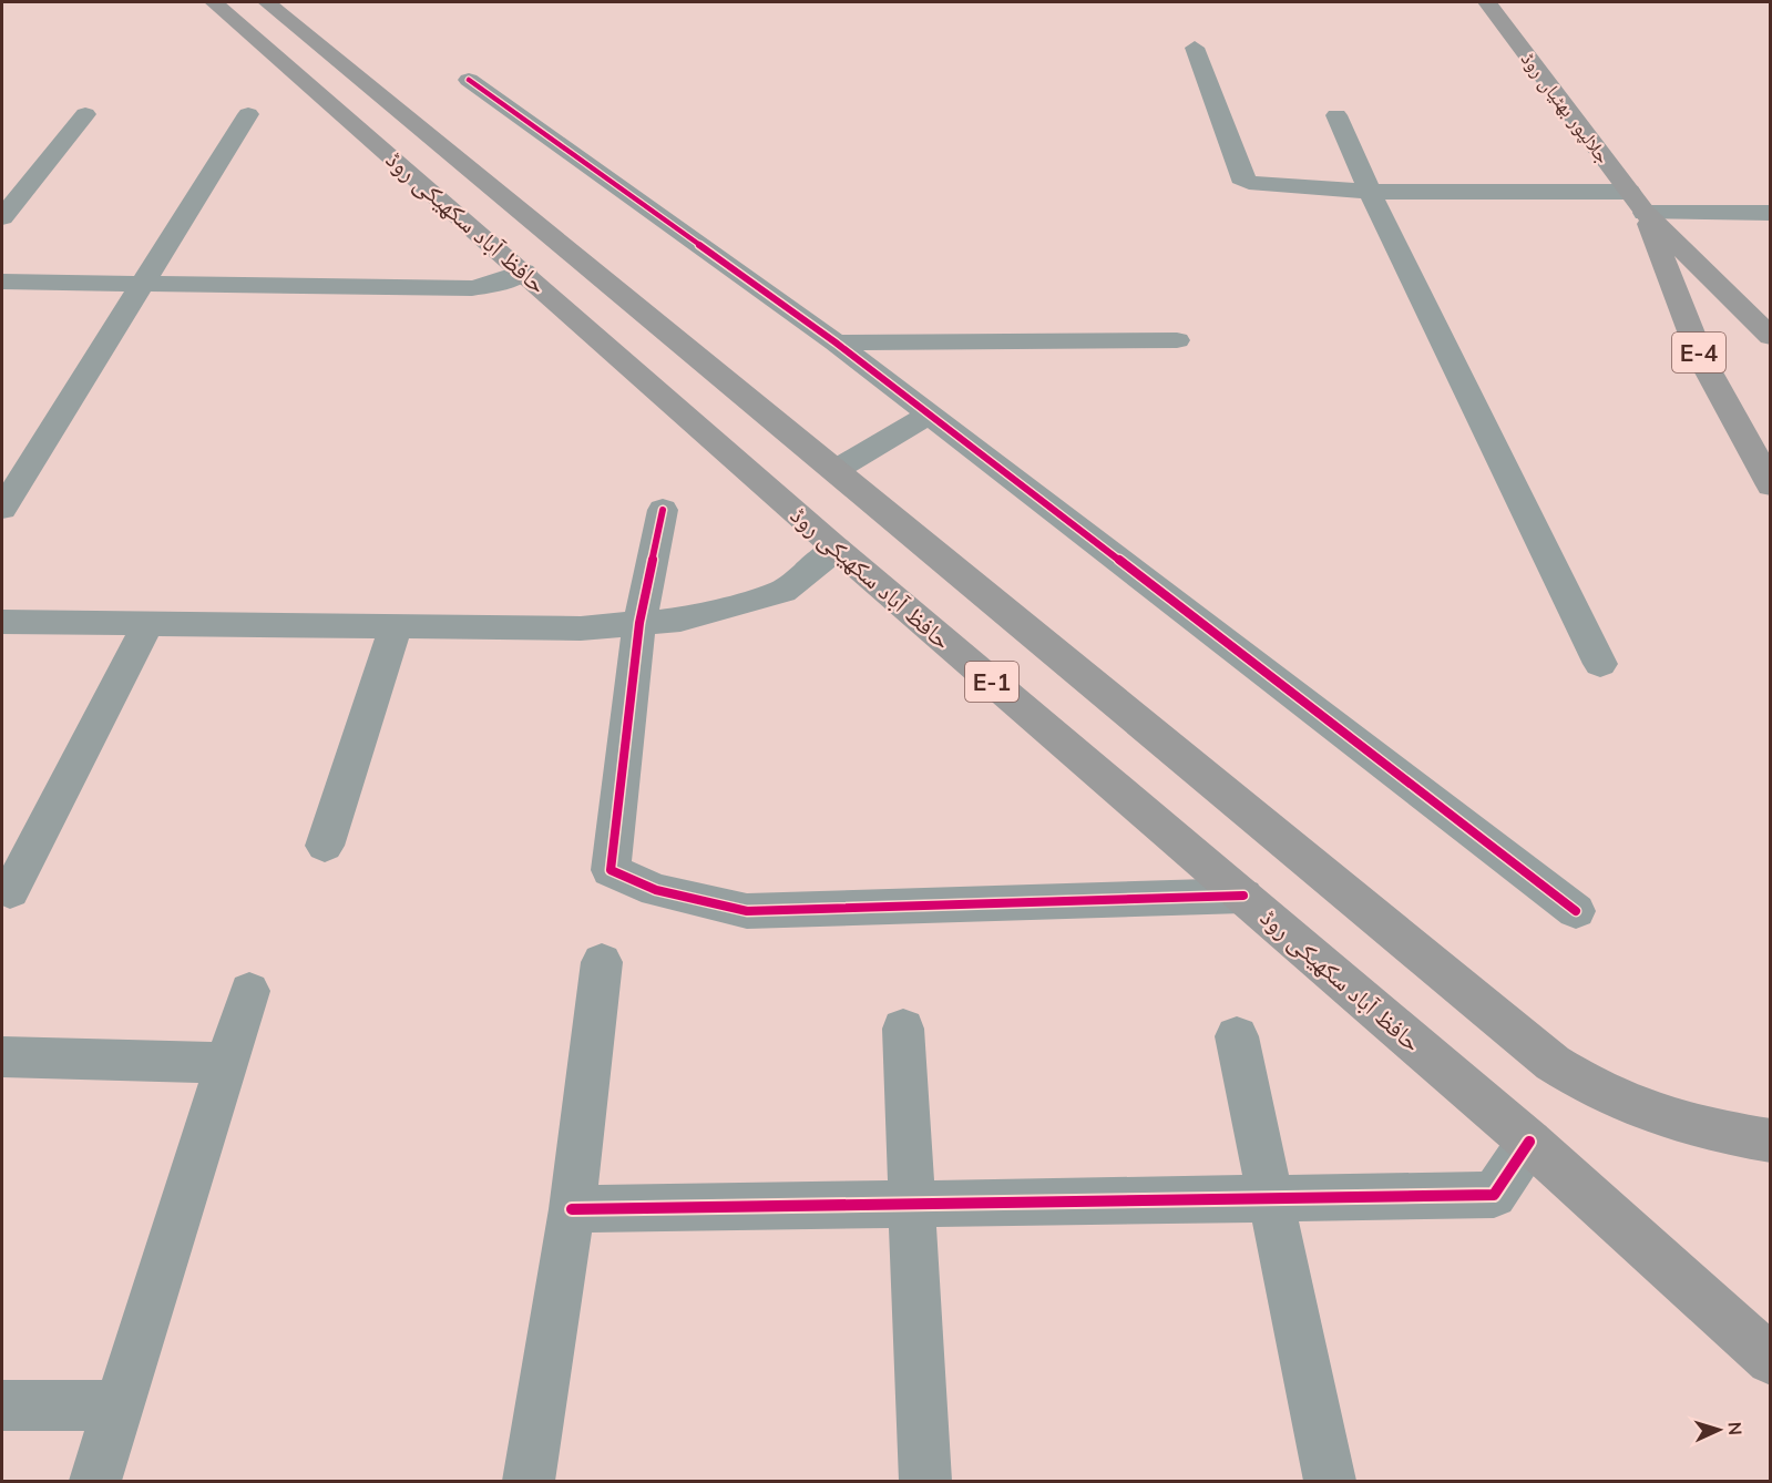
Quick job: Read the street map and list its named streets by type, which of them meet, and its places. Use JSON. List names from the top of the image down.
{
  "streets": {
    "highway": [
      "جلالپور بھٹیاں روڈ",
      "حافظ آباد سکھیکی روڈ",
      "E-4",
      "E-1"
    ]
  },
  "north": "right"
}
